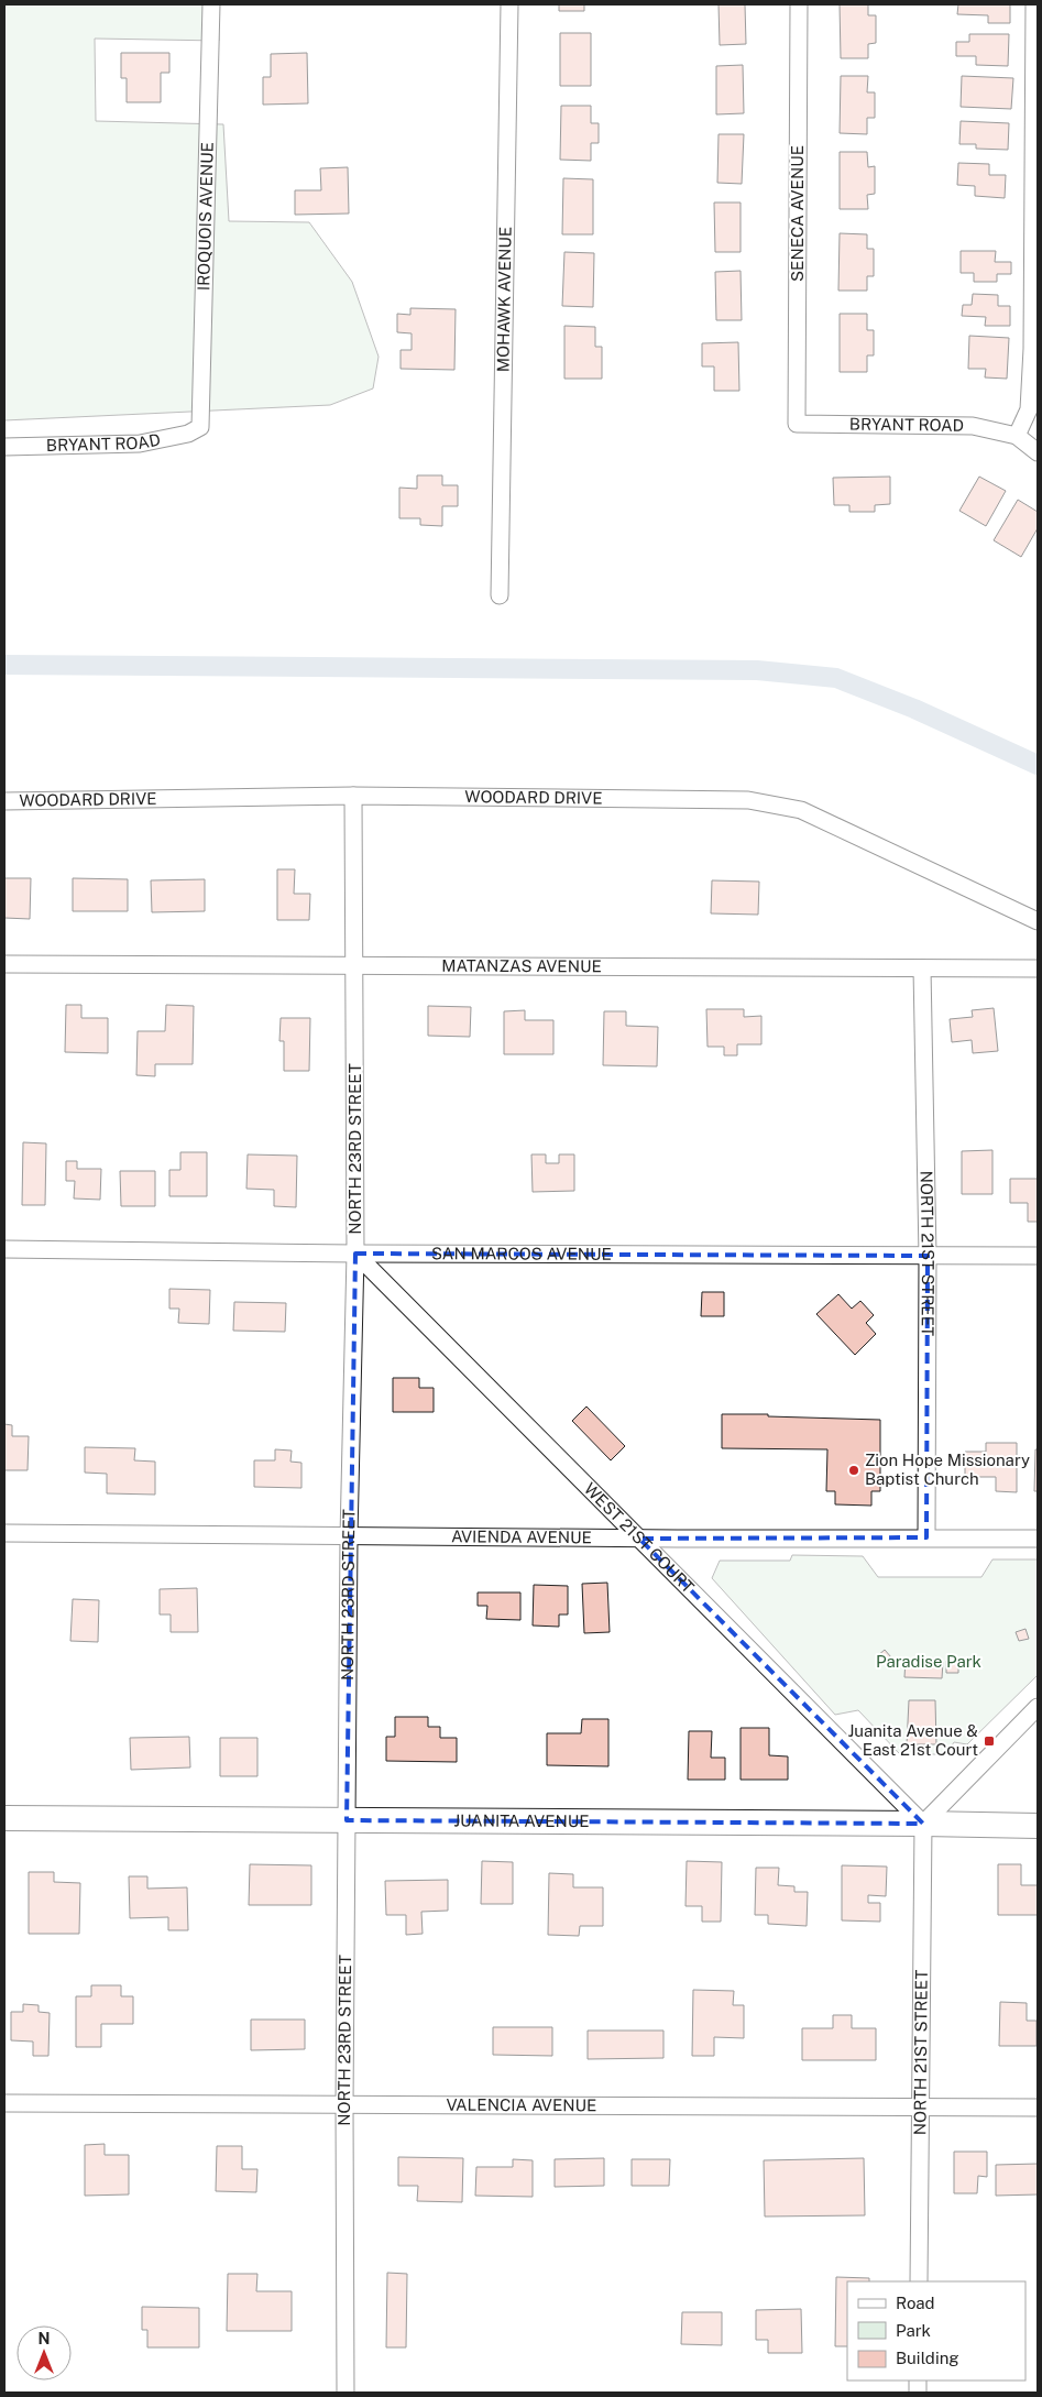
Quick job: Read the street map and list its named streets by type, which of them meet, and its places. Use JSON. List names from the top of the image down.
{
  "streets": {
    "street": [
      "SENECA AVENUE",
      "IROQUOIS AVENUE",
      "MOHAWK AVENUE",
      "BRYANT ROAD",
      "WOODARD DRIVE",
      "MATANZAS AVENUE",
      "NORTH 23RD STREET",
      "NORTH 21ST STREET",
      "SAN MARCOS AVENUE",
      "AVIENDA AVENUE",
      "WEST 21ST COURT",
      "JUANITA AVENUE",
      "VALENCIA AVENUE"
    ]
  },
  "crossings": [
    ["SENECA AVENUE", "BRYANT ROAD"],
    ["IROQUOIS AVENUE", "BRYANT ROAD"],
    ["WOODARD DRIVE", "NORTH 23RD STREET"],
    ["MATANZAS AVENUE", "NORTH 23RD STREET"],
    ["MATANZAS AVENUE", "NORTH 21ST STREET"],
    ["NORTH 23RD STREET", "SAN MARCOS AVENUE"],
    ["NORTH 23RD STREET", "AVIENDA AVENUE"],
    ["NORTH 23RD STREET", "WEST 21ST COURT"],
    ["NORTH 23RD STREET", "JUANITA AVENUE"],
    ["NORTH 23RD STREET", "VALENCIA AVENUE"],
    ["NORTH 21ST STREET", "SAN MARCOS AVENUE"],
    ["NORTH 21ST STREET", "AVIENDA AVENUE"],
    ["NORTH 21ST STREET", "WEST 21ST COURT"],
    ["NORTH 21ST STREET", "JUANITA AVENUE"],
    ["NORTH 21ST STREET", "VALENCIA AVENUE"],
    ["SAN MARCOS AVENUE", "WEST 21ST COURT"],
    ["AVIENDA AVENUE", "WEST 21ST COURT"],
    ["WEST 21ST COURT", "JUANITA AVENUE"]
  ],
  "parks": ["Paradise Park"],
  "places": {
    "other": ["Zion Hope Missionary Baptist Church"],
    "transit": ["Juanita Avenue & East 21st Court"]
  },
  "legend": ["Road", "Park", "Building"],
  "north": "top"
}
